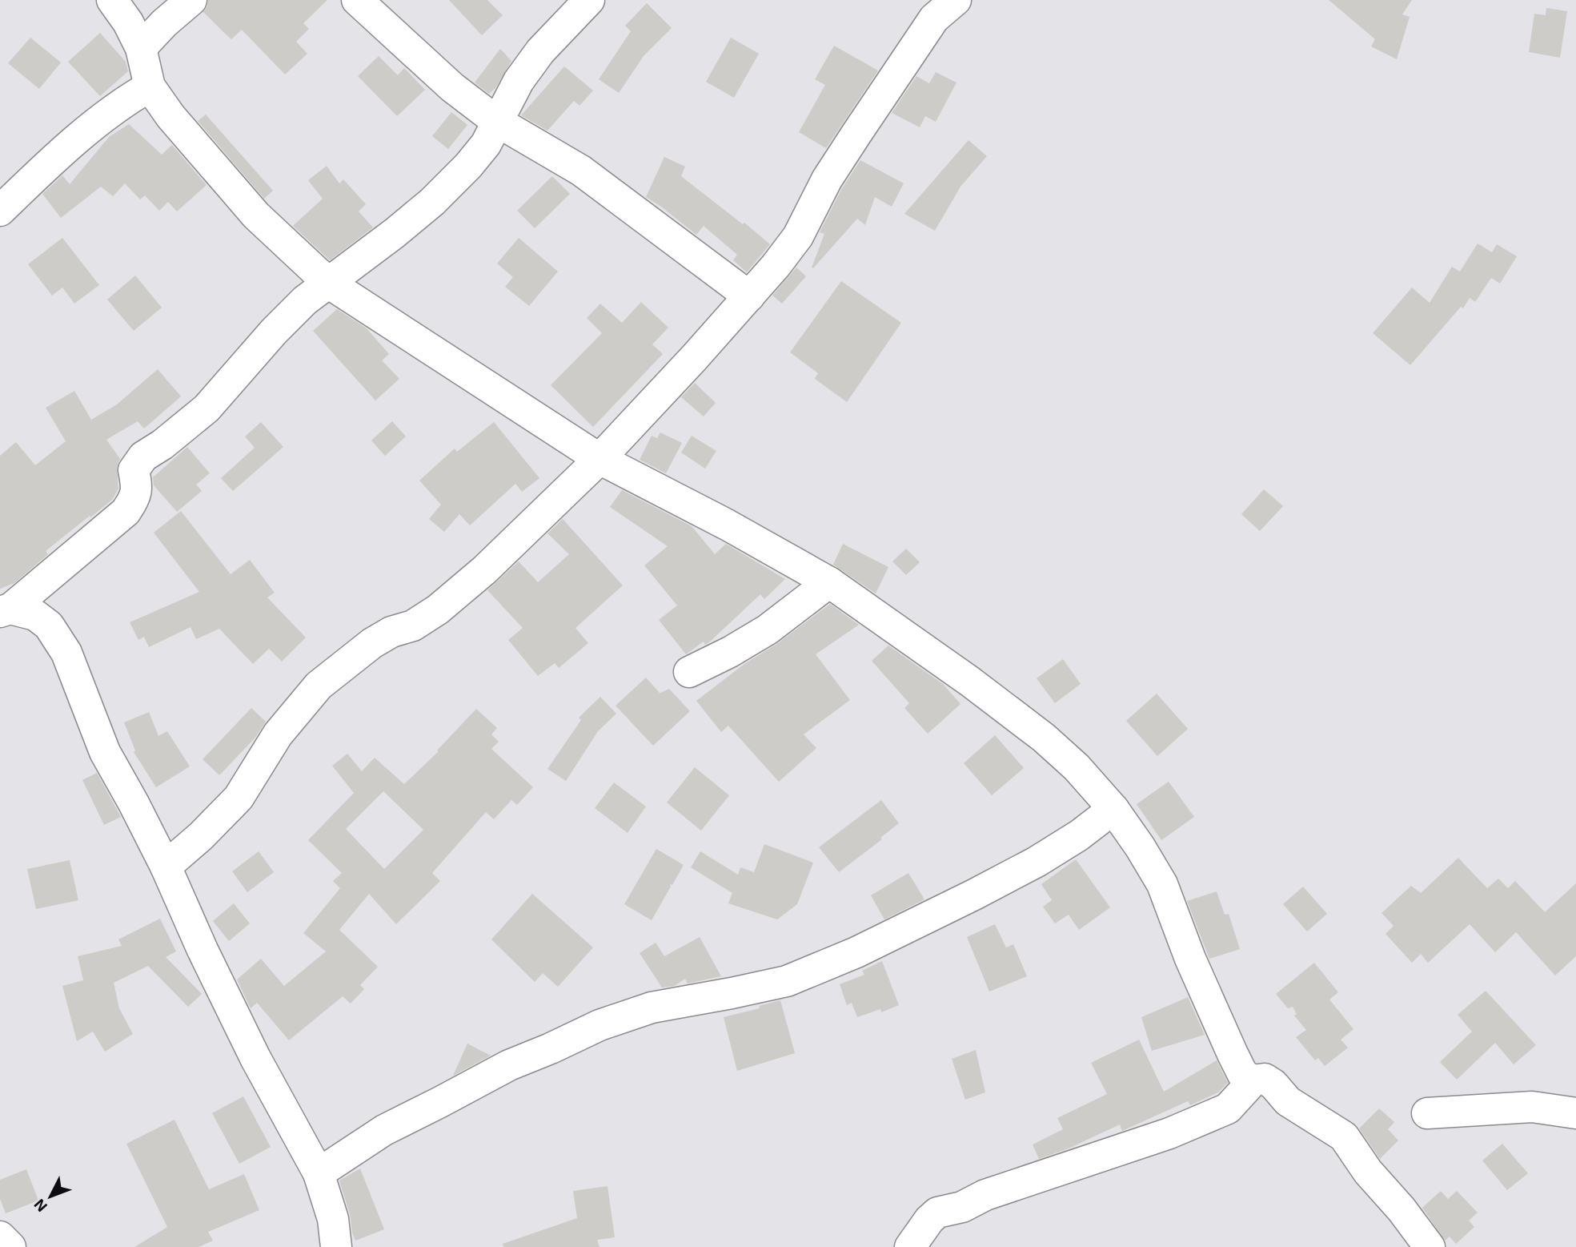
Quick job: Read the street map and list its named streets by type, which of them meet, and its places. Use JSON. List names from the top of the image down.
{
  "north": "bottom left"
}
